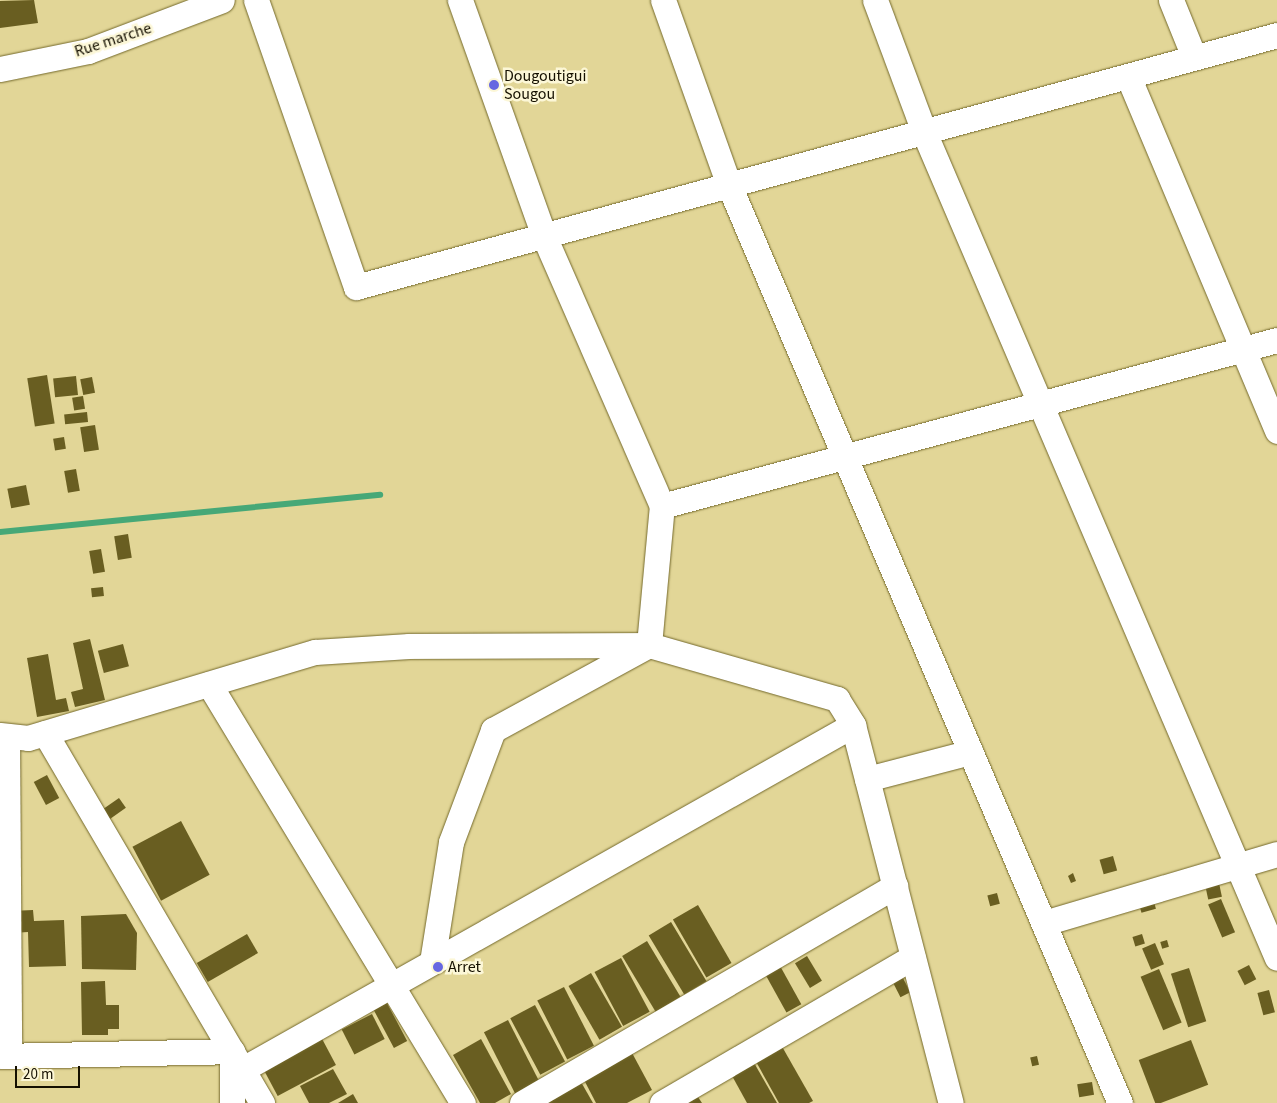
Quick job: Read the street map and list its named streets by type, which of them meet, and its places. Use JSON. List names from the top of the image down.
{
  "streets": {
    "street": ["Rue marche"]
  },
  "places": ["Dougoutigui Sougou", "Arret"],
  "scale_bar": "20 m"
}
